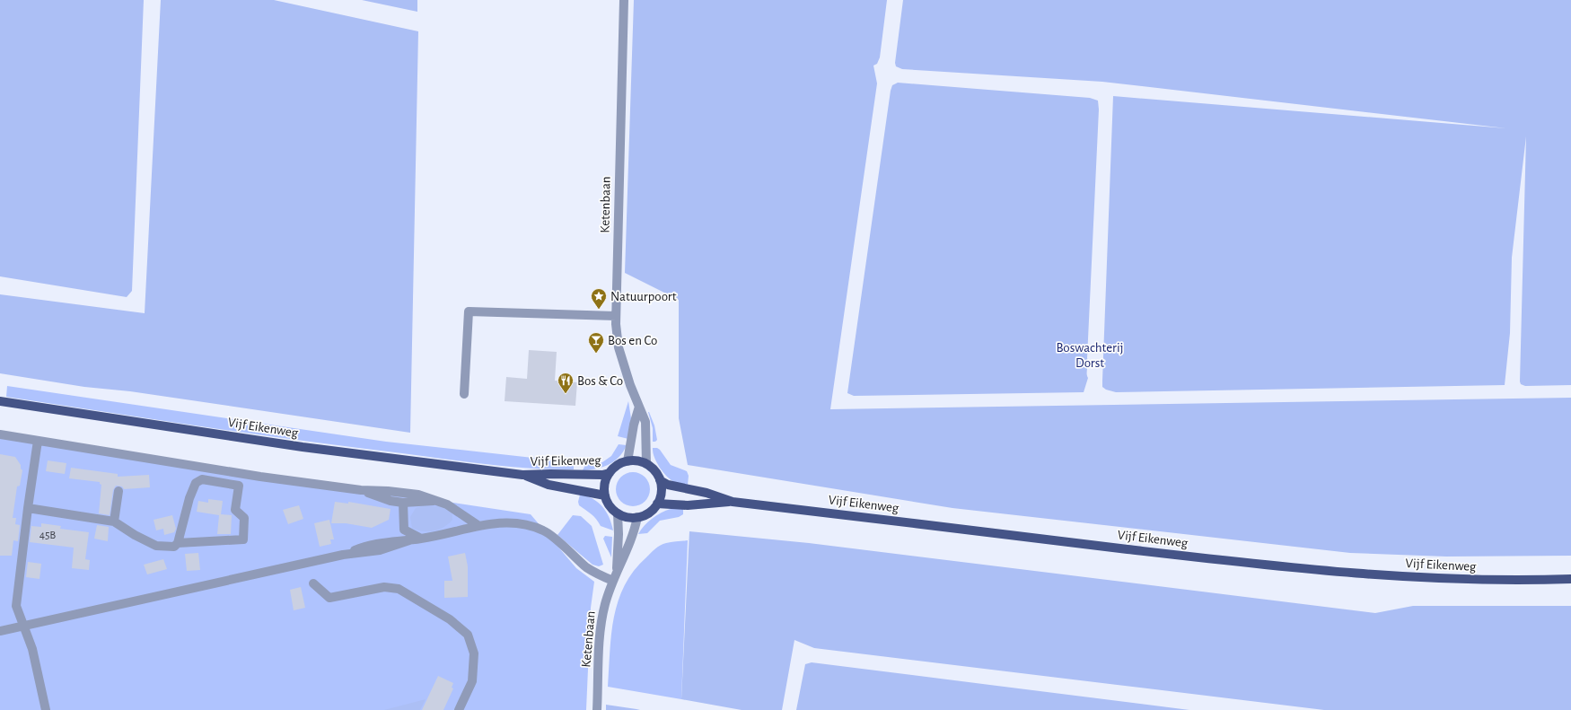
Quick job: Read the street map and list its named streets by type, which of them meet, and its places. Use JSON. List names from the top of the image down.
{
  "streets": {
    "main road": ["Vijf Eikenweg"],
    "street": ["Ketenbaan"]
  },
  "crossings": [
    ["Ketenbaan", "Vijf Eikenweg"]
  ],
  "parks": ["Boswachterij Dorst"],
  "places": {
    "place": ["Natuurpoort"],
    "bar": ["Bos en Co"],
    "restaurant": ["Bos & Co"]
  },
  "house_numbers": ["45B"]
}
